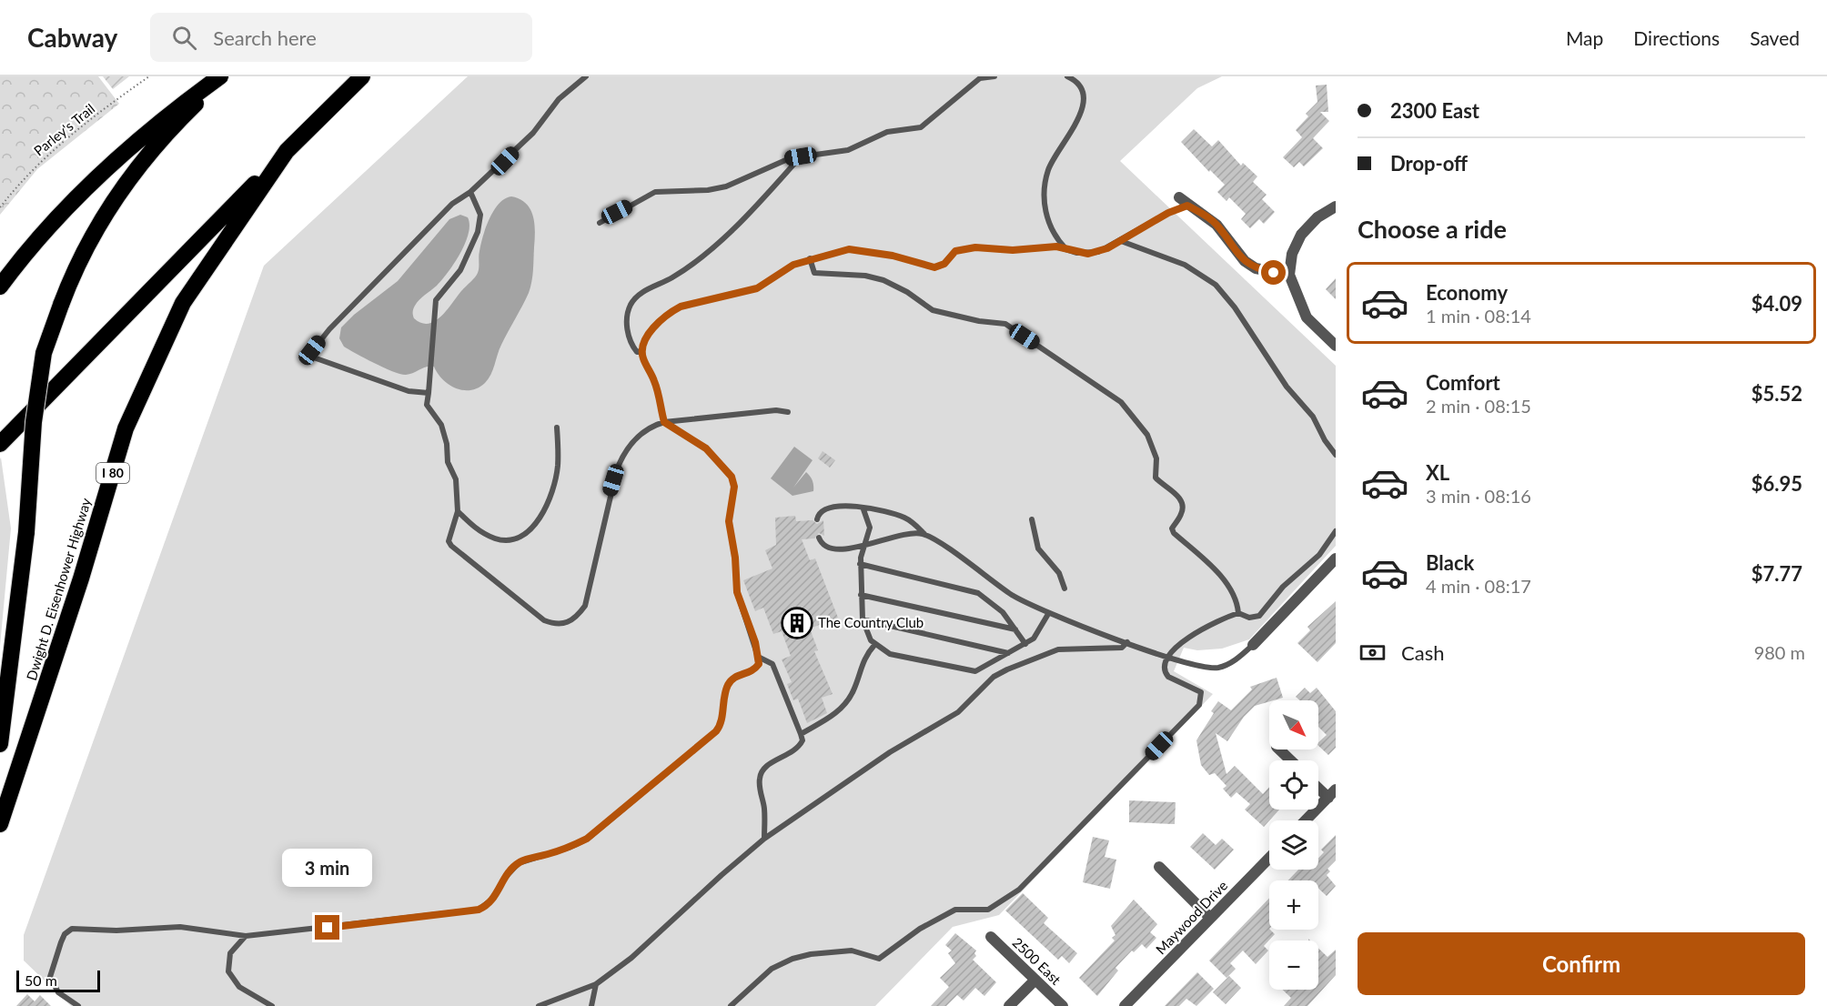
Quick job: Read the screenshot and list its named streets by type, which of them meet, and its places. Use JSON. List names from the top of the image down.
{
  "streets": {
    "highway": ["I 80", "Dwight D. Eisenhower Highway"],
    "street": ["Maywood Drive", "2500 East"],
    "path": ["Parley's Trail"]
  },
  "places": {
    "building": ["The Country Club"]
  },
  "scale_bar": "50 m",
  "north": "bottom right",
  "page": {
    "header": "Cabway",
    "search": "Search here",
    "nav": ["Map", "Directions", "Saved"],
    "banner": ["2300 East", "Drop-off"],
    "heading": "Choose a ride",
    "list": [
      {
        "name": "Economy",
        "note": "1 min · 08:14",
        "value": "$4.09"
      },
      {
        "name": "Comfort",
        "note": "2 min · 08:15",
        "value": "$5.52"
      },
      {
        "name": "XL",
        "note": "3 min · 08:16",
        "value": "$6.95"
      },
      {
        "name": "Black",
        "note": "4 min · 08:17",
        "value": "$7.77"
      }
    ],
    "pay": ["Cash", "980 m"],
    "map_buttons": ["+", "−"],
    "bubble": "3 min",
    "buttons": "Confirm",
    "scale": "50 m"
  }
}
